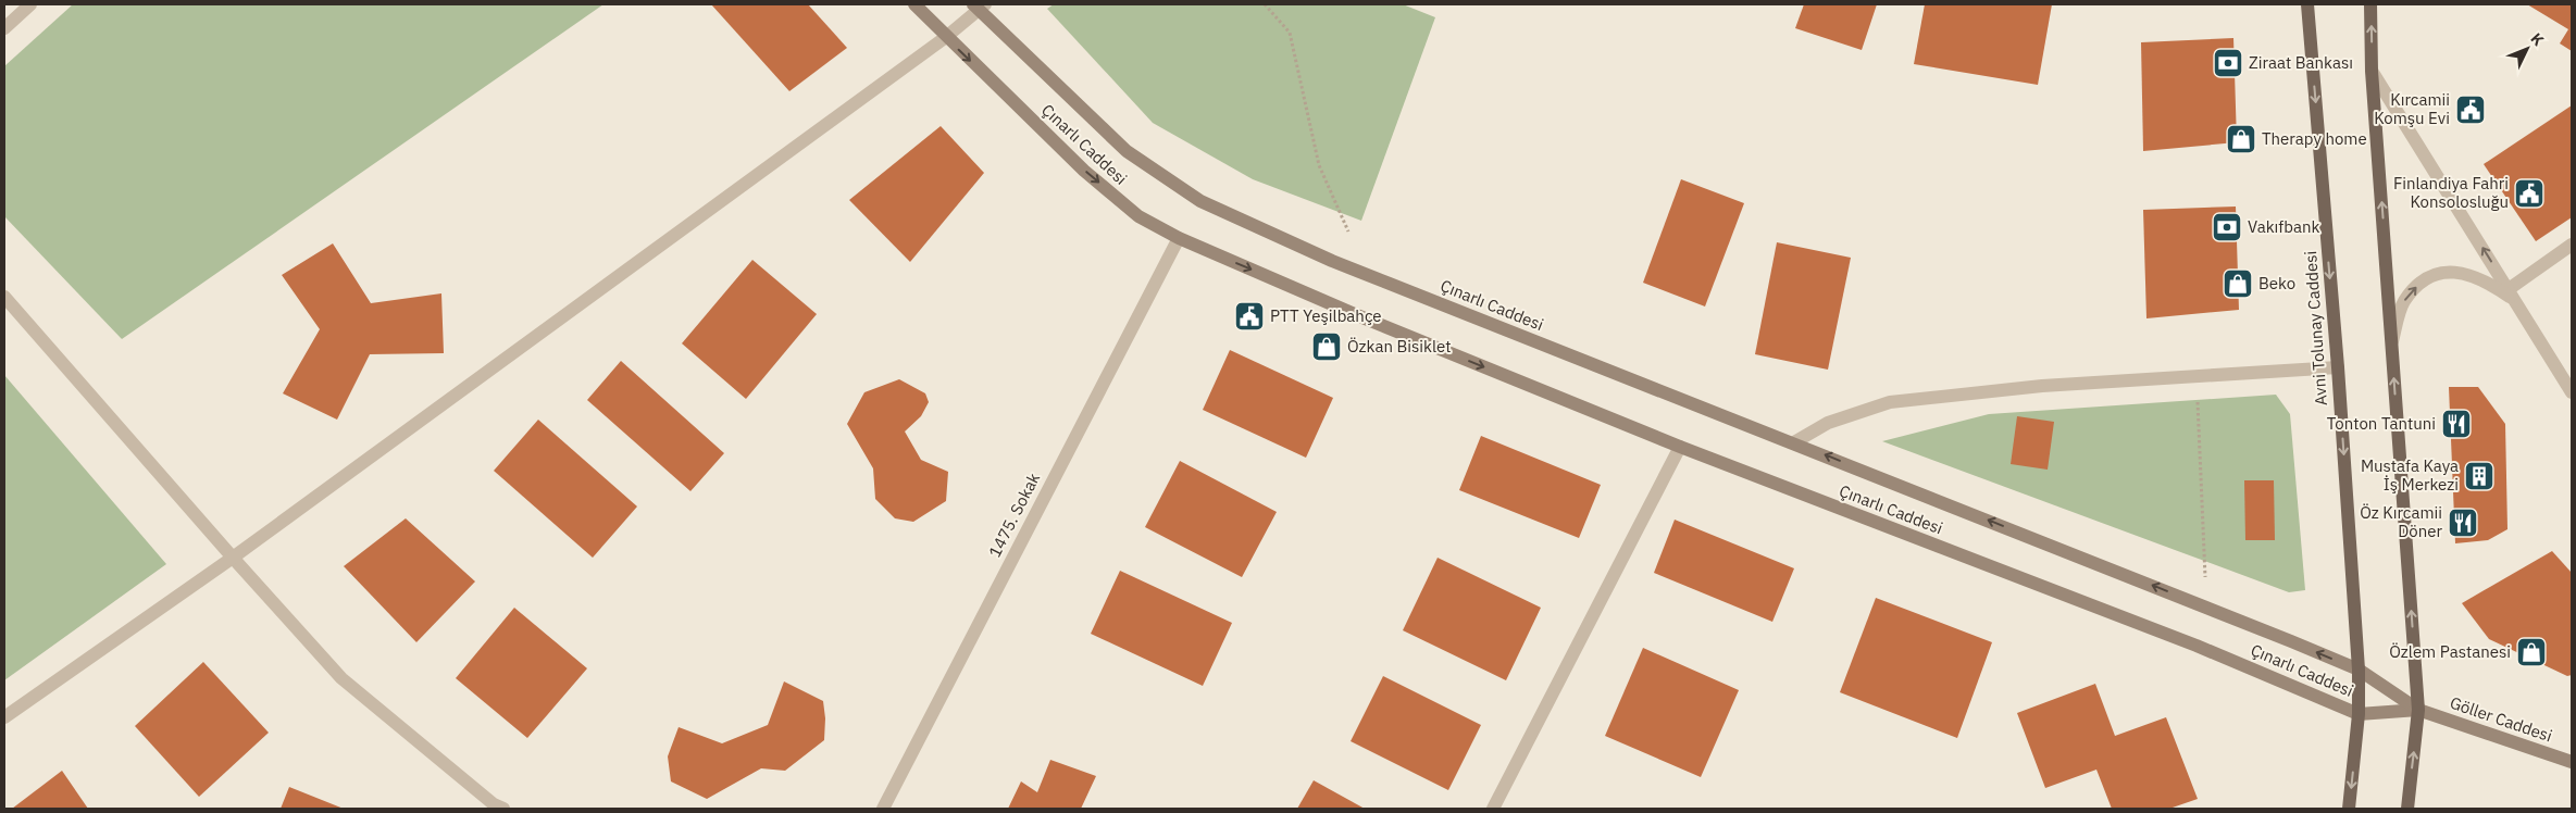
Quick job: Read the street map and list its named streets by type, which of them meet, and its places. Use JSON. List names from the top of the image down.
{
  "streets": {
    "main road": ["Çınarlı Caddesi", "Avni Tolunay Caddesi", "Göller Caddesi"],
    "street": ["1475. Sokak"]
  },
  "crossings": [
    ["Çınarlı Caddesi", "Avni Tolunay Caddesi"],
    ["Çınarlı Caddesi", "1475. Sokak"],
    ["Çınarlı Caddesi", "Göller Caddesi"]
  ],
  "places": {
    "bank": ["Ziraat Bankası", "Vakıfbank"],
    "public building": ["Kırcamii Komşu Evi", "Finlandiya Fahri Konsolosluğu", "PTT Yeşilbahçe"],
    "shop": [
      "Therapy home",
      "Beko",
      "Özkan Bisiklet",
      "Özlem Pastanesi"
    ],
    "restaurant": ["Tonton Tantuni", "Öz Kırcamii Döner"],
    "building": ["Mustafa Kaya İş Merkezi"]
  },
  "north": "top right"
}
